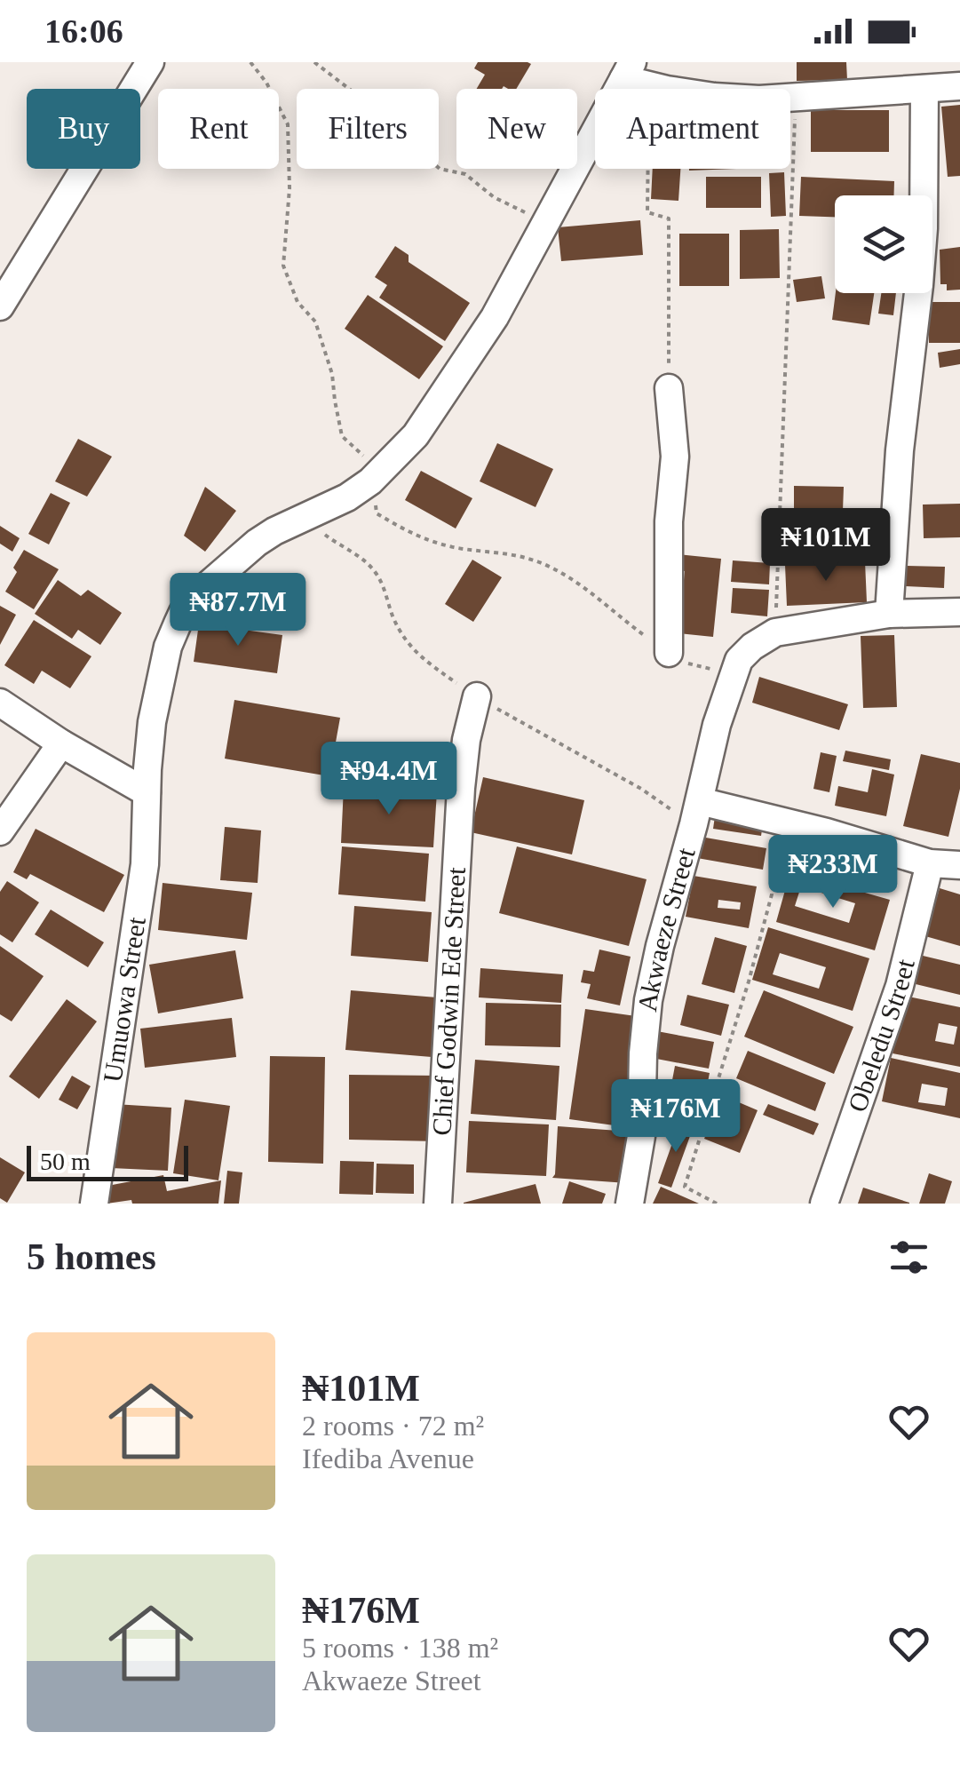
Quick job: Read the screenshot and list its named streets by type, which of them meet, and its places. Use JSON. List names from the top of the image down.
{
  "streets": {
    "street": [
      "Akwaeze Street",
      "Umuowa Street",
      "Chief Godwin Ede Street",
      "Obeledu Street"
    ]
  },
  "scale_bar": "50 m",
  "page": {
    "status": "16:06",
    "chip": [
      "Buy",
      "Rent",
      "Filters",
      "New",
      "Apartment"
    ],
    "price": [
      "₦101M",
      "₦87.7M",
      "₦94.4M",
      "₦233M",
      "₦176M"
    ],
    "scale": "50 m",
    "heading": "5 homes",
    "list": [
      {
        "name": "₦101M",
        "note": "2 rooms · 72 m² · Ifediba Avenue"
      },
      {
        "name": "₦176M",
        "note": "5 rooms · 138 m² · Akwaeze Street"
      }
    ]
  }
}
